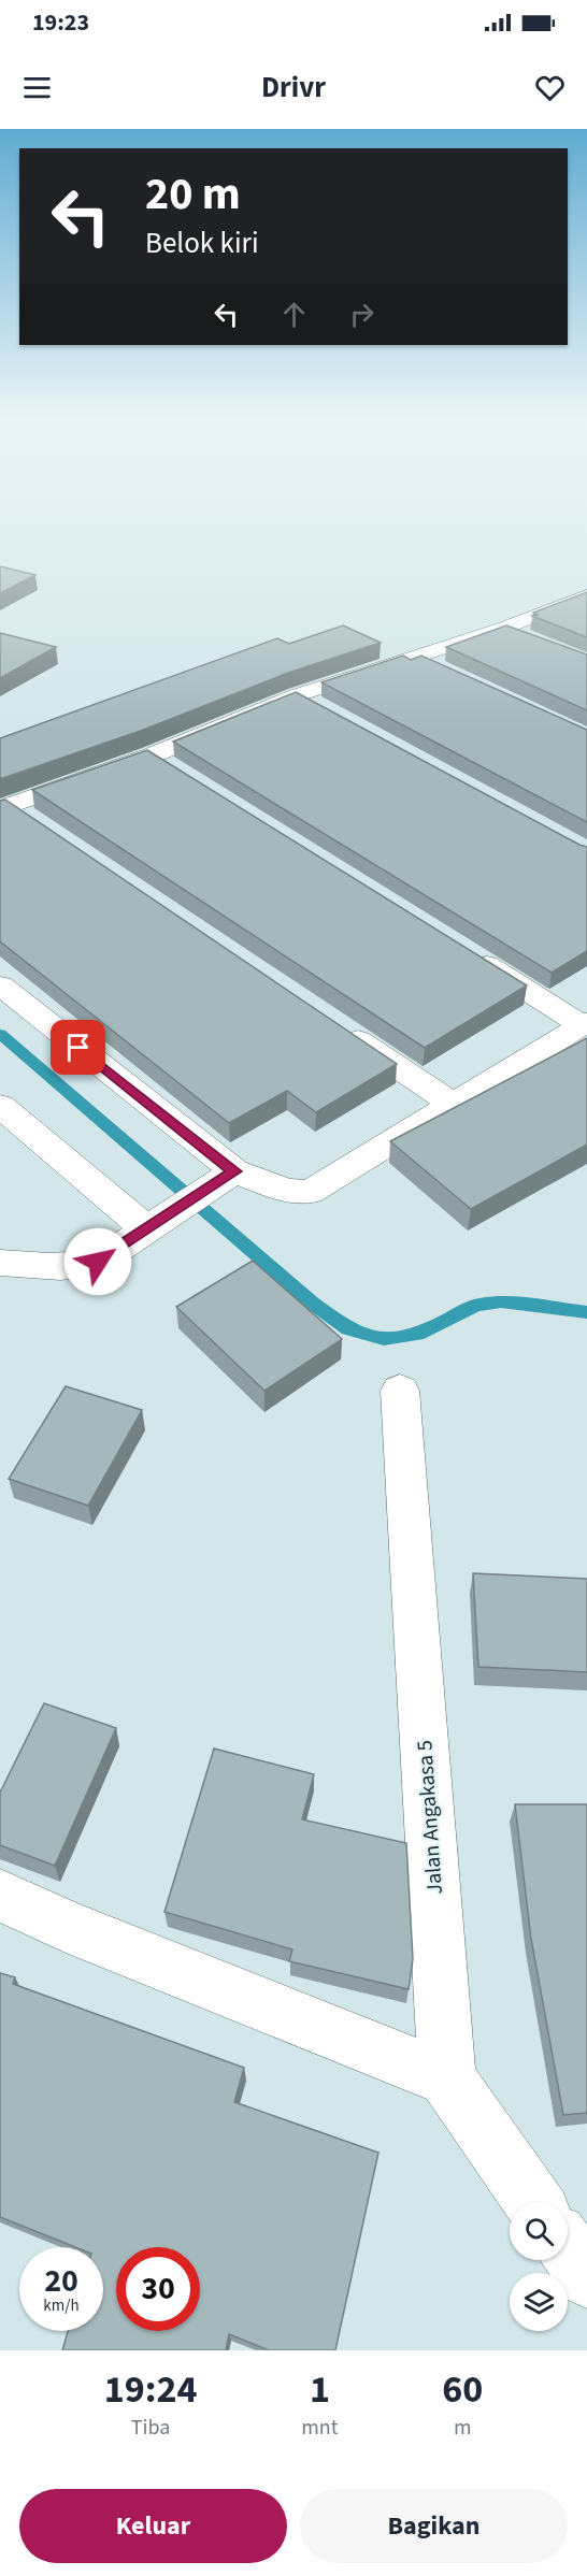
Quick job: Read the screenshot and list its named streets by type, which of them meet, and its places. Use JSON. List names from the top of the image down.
{
  "streets": {
    "street": ["Jalan Angakasa 5"]
  },
  "page": {
    "status": "19:23",
    "header": "Drivr",
    "turn": ["20 m", "Belok kiri"],
    "speed": "20 km/h",
    "limit": "30",
    "eta": [
      "19:24",
      "Tiba",
      "1",
      "mnt",
      "60",
      "m"
    ],
    "buttons": ["Keluar", "Bagikan"]
  }
}
